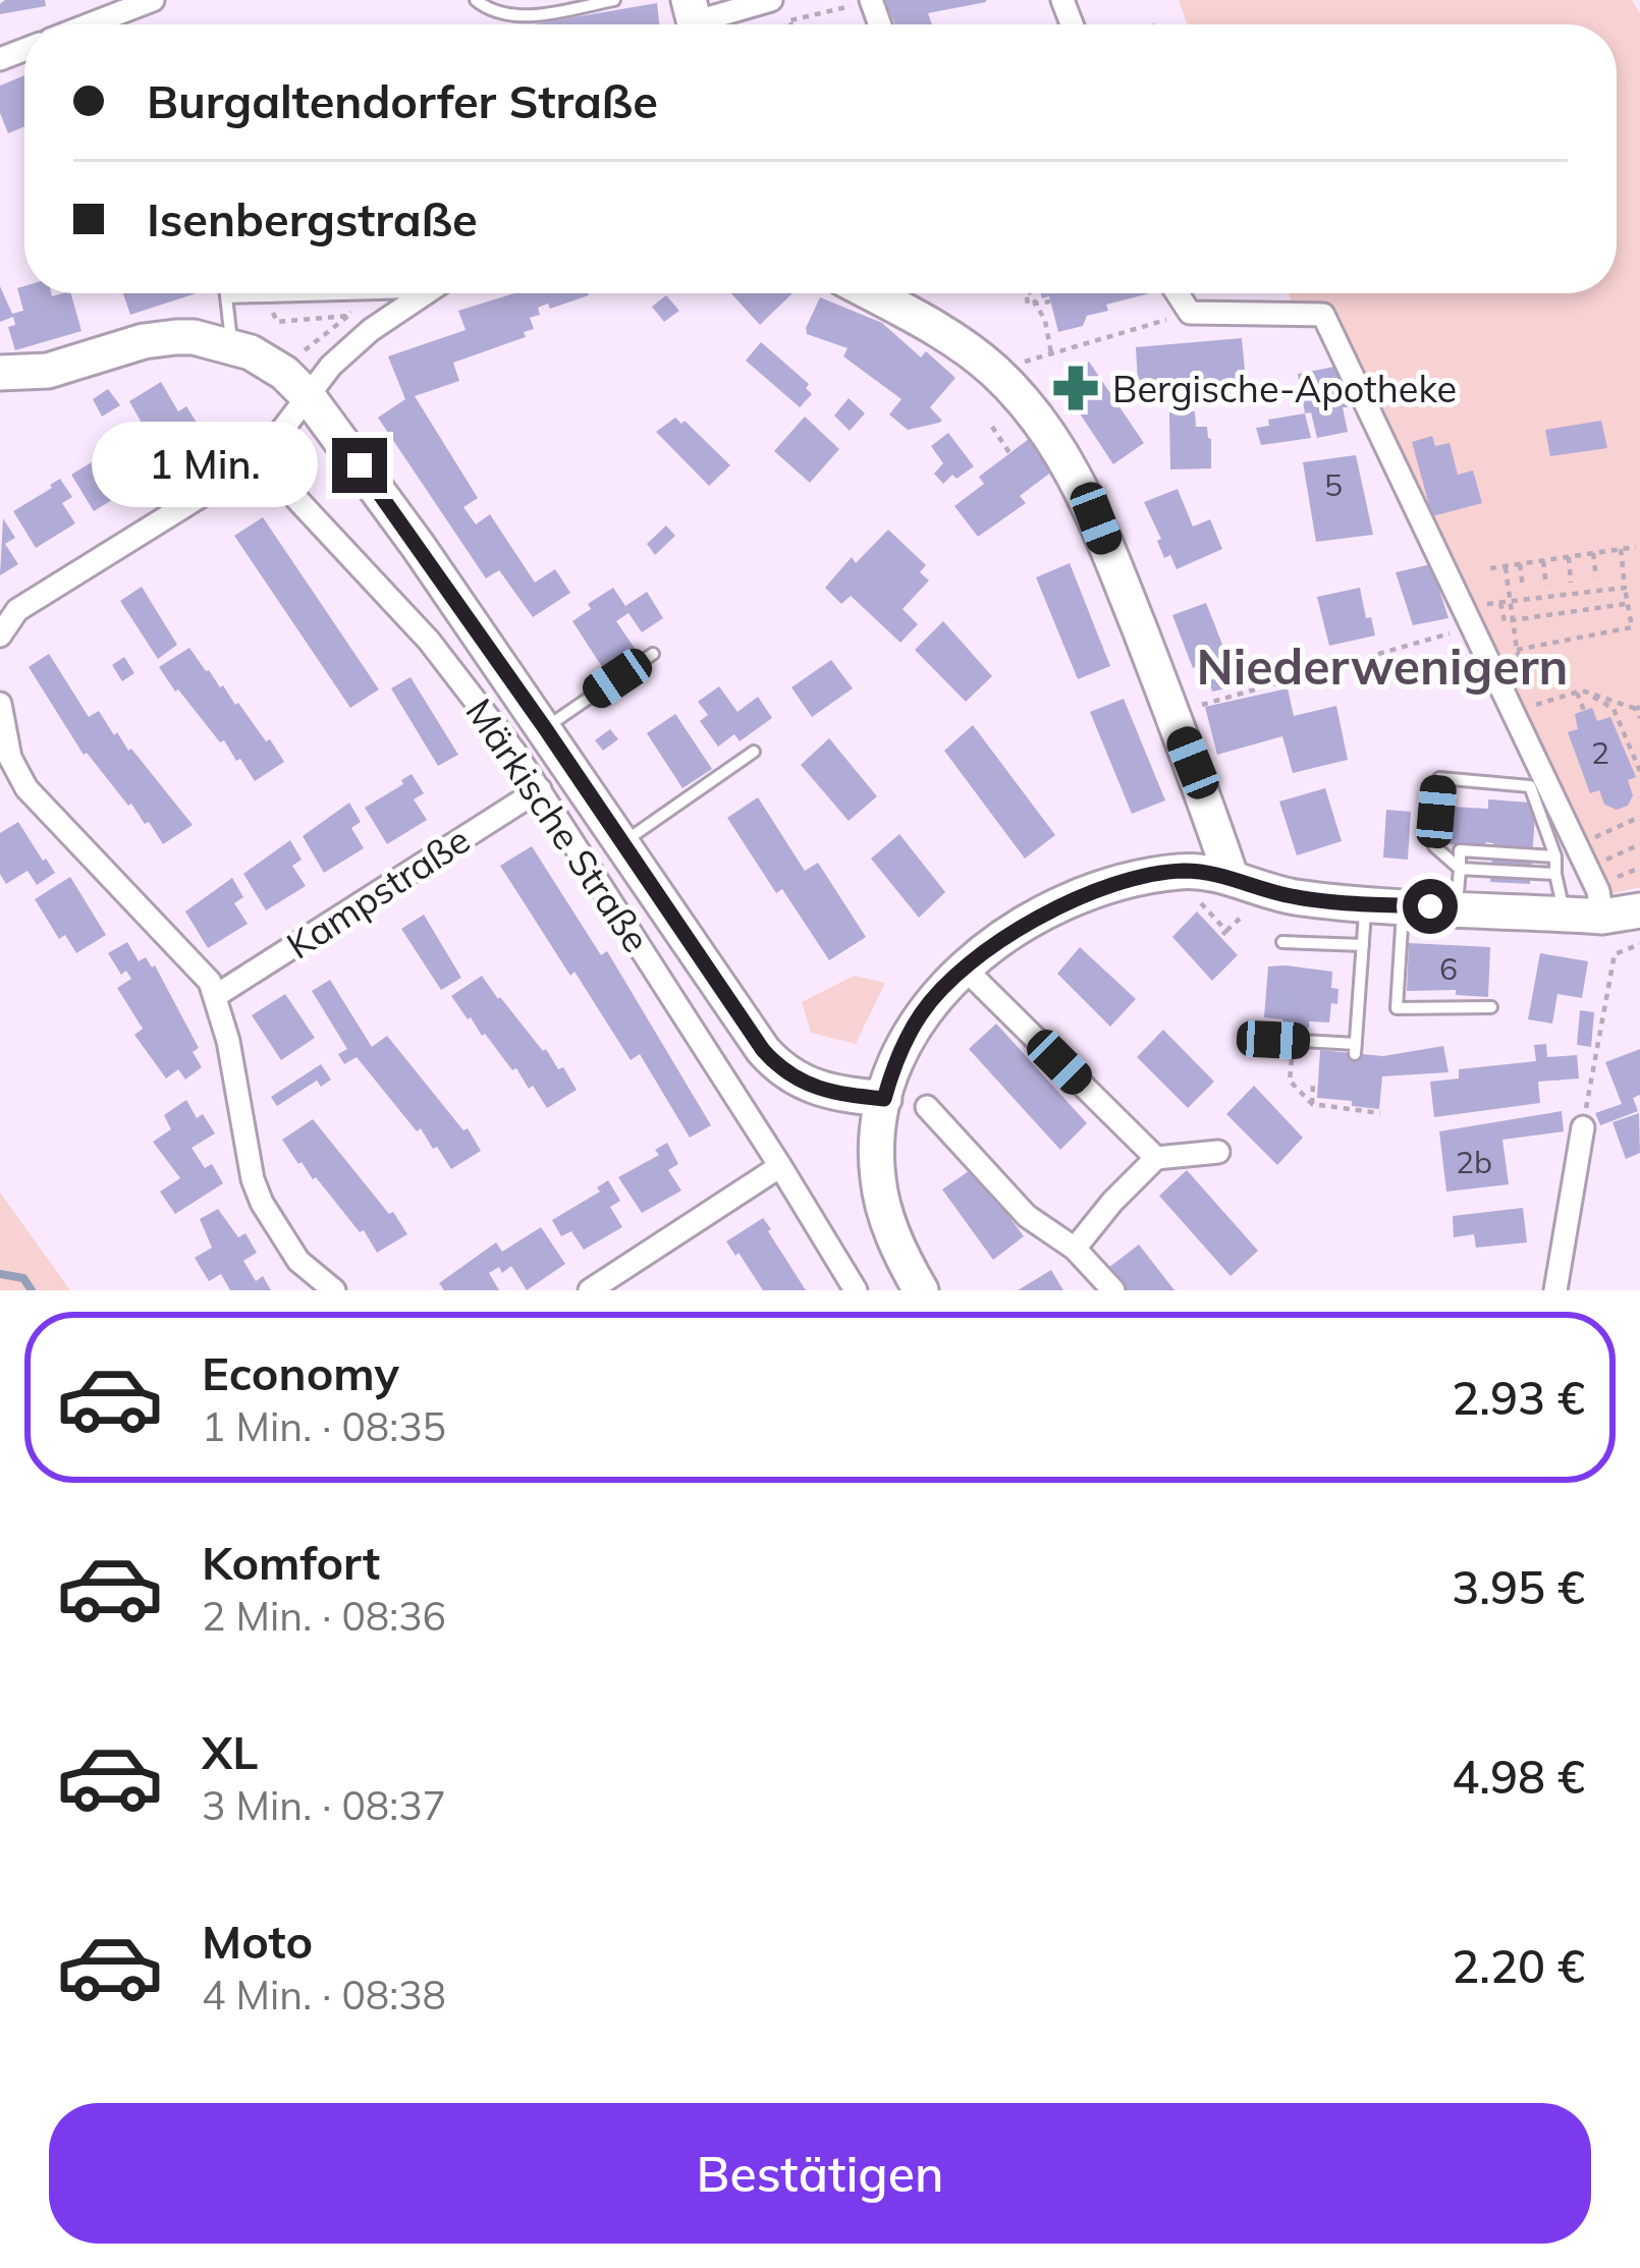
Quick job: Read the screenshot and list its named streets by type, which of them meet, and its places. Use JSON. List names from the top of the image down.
{
  "streets": {
    "street": ["Märkische Straße", "Kampstraße"]
  },
  "crossings": [
    ["Märkische Straße", "Kampstraße"]
  ],
  "districts": ["Niederwenigern"],
  "places": {
    "pharmacy": ["Bergische-Apotheke"]
  },
  "house_numbers": [
    "5",
    "2",
    "6",
    "2b"
  ],
  "page": {
    "banner": ["Burgaltendorfer Straße", "Isenbergstraße"],
    "bubble": "1 Min.",
    "list": [
      {
        "name": "Economy",
        "note": "1 Min. · 08:35",
        "value": "2.93 €"
      },
      {
        "name": "Komfort",
        "note": "2 Min. · 08:36",
        "value": "3.95 €"
      },
      {
        "name": "XL",
        "note": "3 Min. · 08:37",
        "value": "4.98 €"
      },
      {
        "name": "Moto",
        "note": "4 Min. · 08:38",
        "value": "2.20 €"
      }
    ],
    "buttons": "Bestätigen"
  }
}
